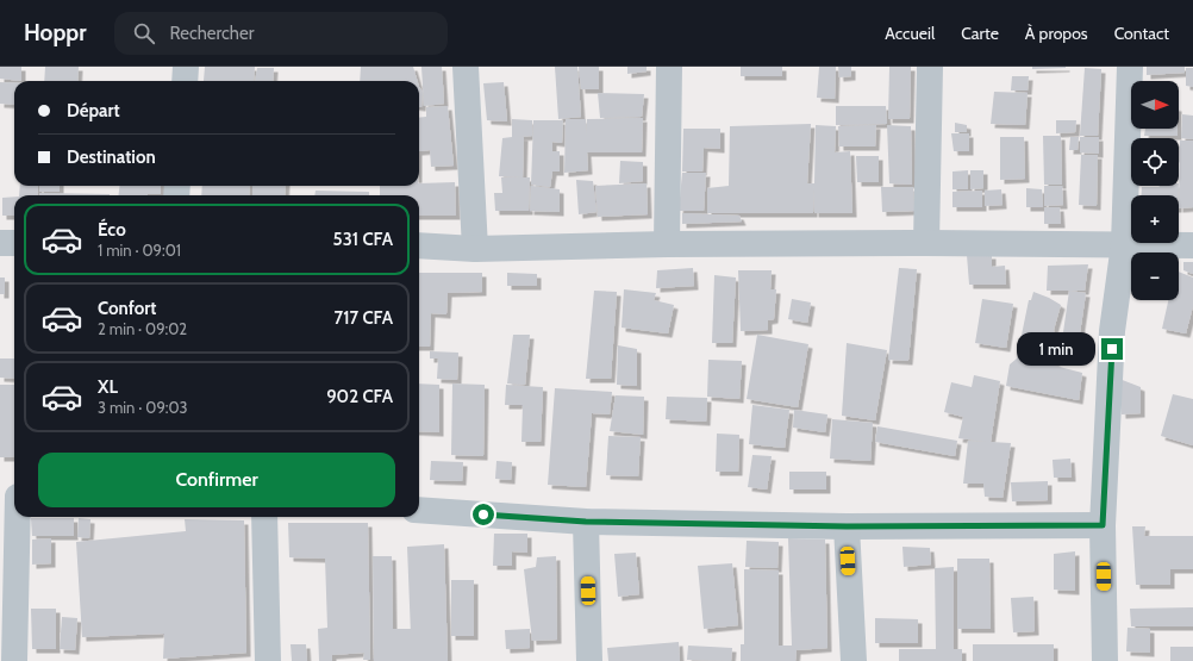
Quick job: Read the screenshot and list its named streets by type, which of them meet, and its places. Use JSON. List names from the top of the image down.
{
  "north": "right",
  "page": {
    "header": "Hoppr",
    "search": "Rechercher",
    "nav": [
      "Accueil",
      "Carte",
      "À propos",
      "Contact"
    ],
    "map_buttons": ["+", "−"],
    "banner": ["Départ", "Destination"],
    "list": [
      {
        "name": "Éco",
        "note": "1 min · 09:01",
        "value": "531 CFA"
      },
      {
        "name": "Confort",
        "note": "2 min · 09:02",
        "value": "717 CFA"
      },
      {
        "name": "XL",
        "note": "3 min · 09:03",
        "value": "902 CFA"
      }
    ],
    "bubble": "1 min",
    "buttons": "Confirmer"
  }
}
